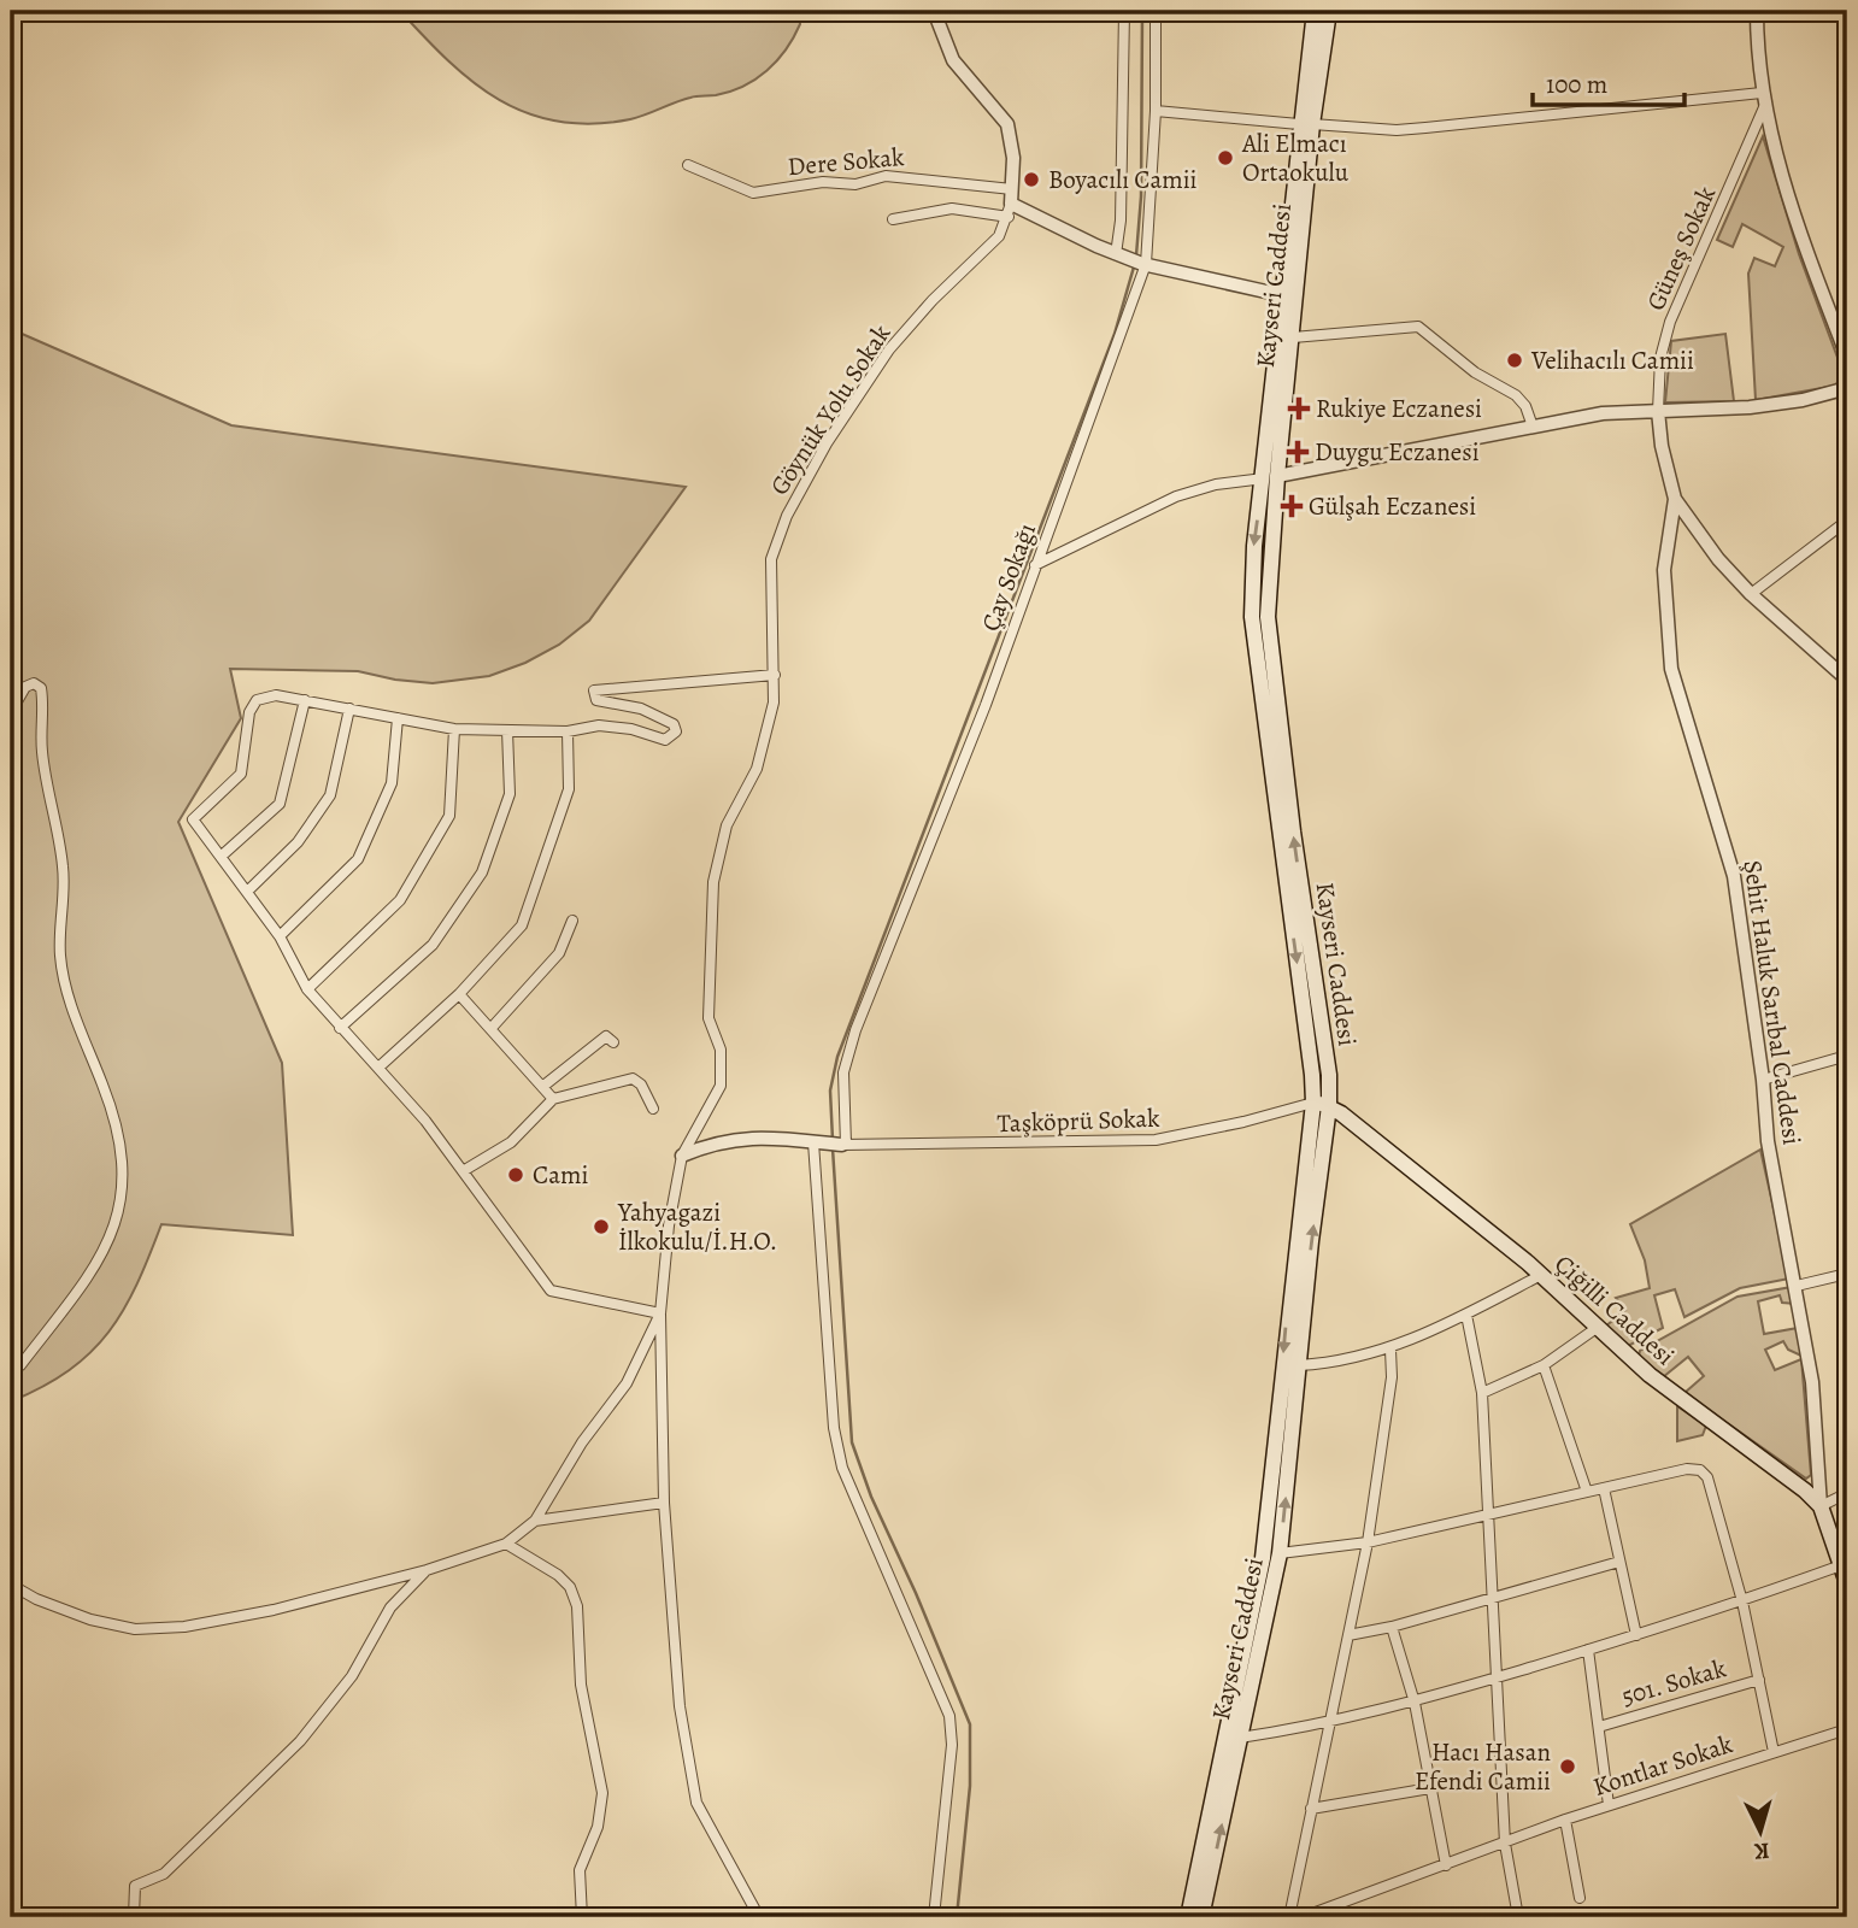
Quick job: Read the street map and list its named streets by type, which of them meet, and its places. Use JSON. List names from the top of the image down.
{
  "streets": {
    "main road": ["Kayseri Caddesi", "Çiğilli Caddesi"],
    "street": [
      "Dere Sokak",
      "Güneş Sokak",
      "Göynük Yolu Sokak",
      "Çay Sokağı",
      "Şehit Haluk Sarıbal Caddesi",
      "Taşköprü Sokak",
      "501. Sokak",
      "Kontlar Sokak"
    ]
  },
  "crossings": [
    ["Dere Sokak", "Göynük Yolu Sokak"],
    ["Güneş Sokak", "Şehit Haluk Sarıbal Caddesi"],
    ["Kayseri Caddesi", "Taşköprü Sokak"],
    ["Kayseri Caddesi", "Çiğilli Caddesi"],
    ["Çay Sokağı", "Taşköprü Sokak"],
    ["Şehit Haluk Sarıbal Caddesi", "Çiğilli Caddesi"],
    ["Taşköprü Sokak", "Çiğilli Caddesi"]
  ],
  "places": {
    "other": [
      "Ali Elmacı Ortaokulu",
      "Boyacılı Camii",
      "Velihacılı Camii",
      "Cami",
      "Yahyagazi İlkokulu/İ.H.O.",
      "Hacı Hasan Efendi Camii"
    ],
    "health": ["Rukiye Eczanesi", "Duygu Eczanesi", "Gülşah Eczanesi"]
  },
  "scale_bar": "100 m",
  "north": "bottom"
}
